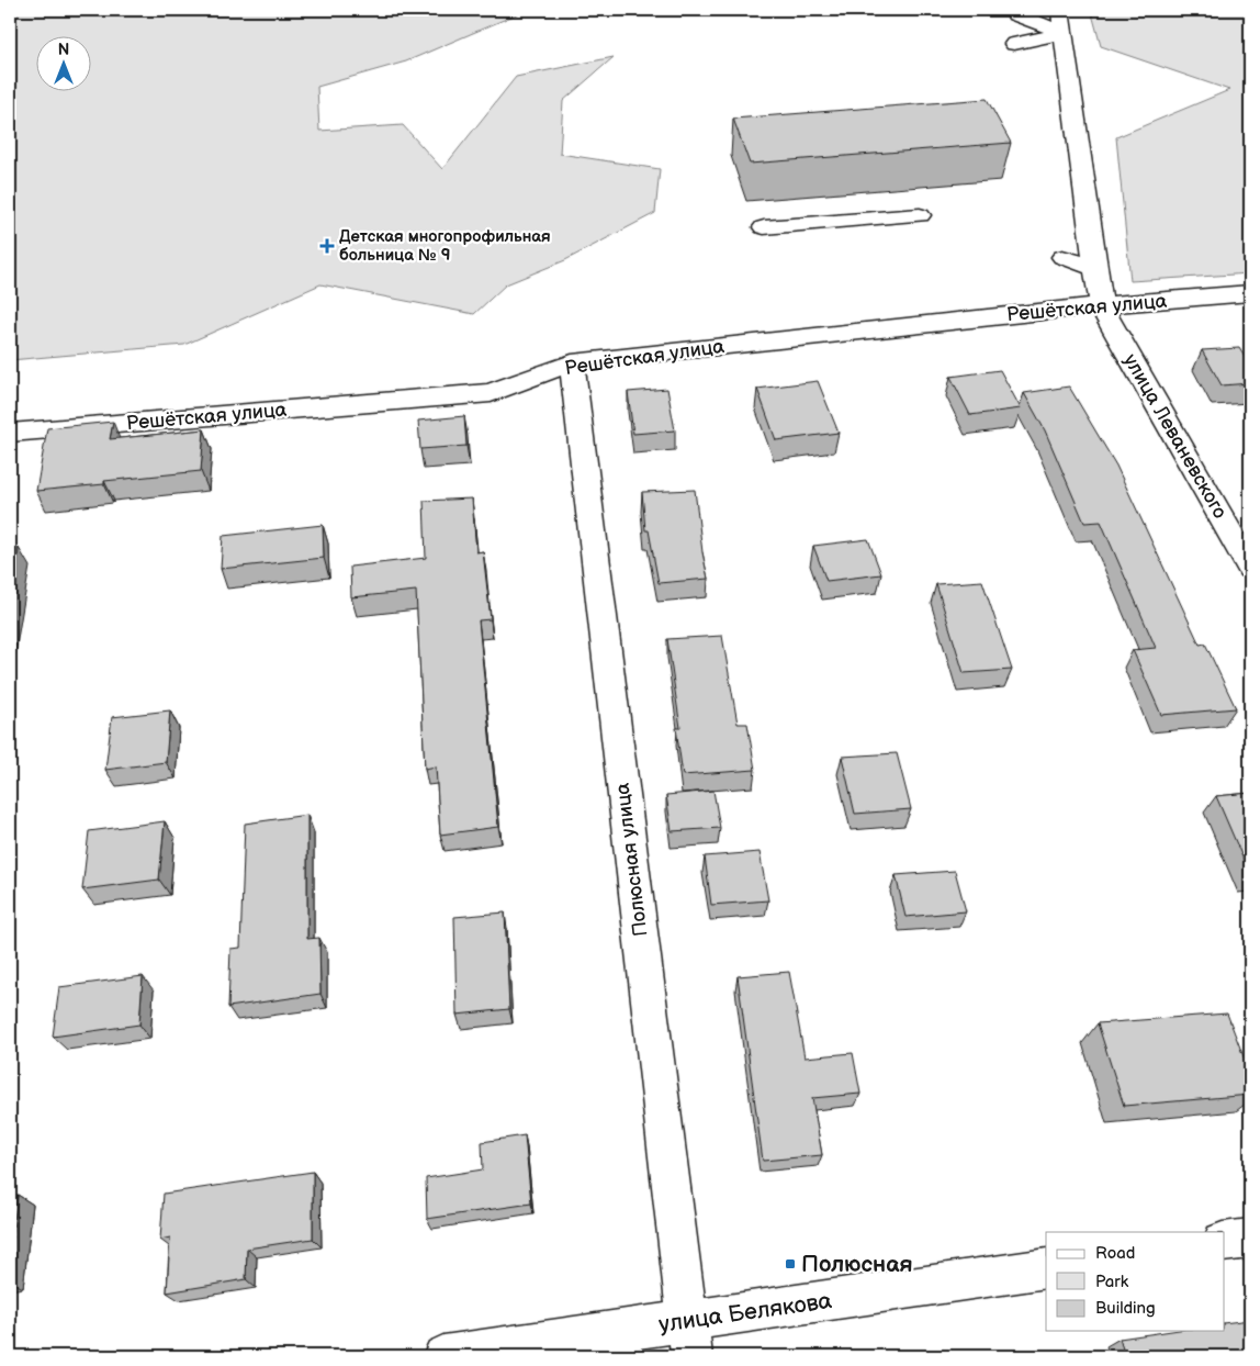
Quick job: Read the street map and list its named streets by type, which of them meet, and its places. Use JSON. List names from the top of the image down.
{
  "streets": {
    "street": [
      "Решётская улица",
      "улица Леваневского",
      "Полюсная улица",
      "улица Белякова"
    ]
  },
  "crossings": [
    ["Решётская улица", "улица Леваневского"],
    ["Решётская улица", "Полюсная улица"],
    ["Полюсная улица", "улица Белякова"]
  ],
  "places": {
    "health": ["Детская многопрофильная больница № 9"],
    "transit": ["Полюсная"]
  },
  "legend": ["Road", "Park", "Building"],
  "north": "top"
}
